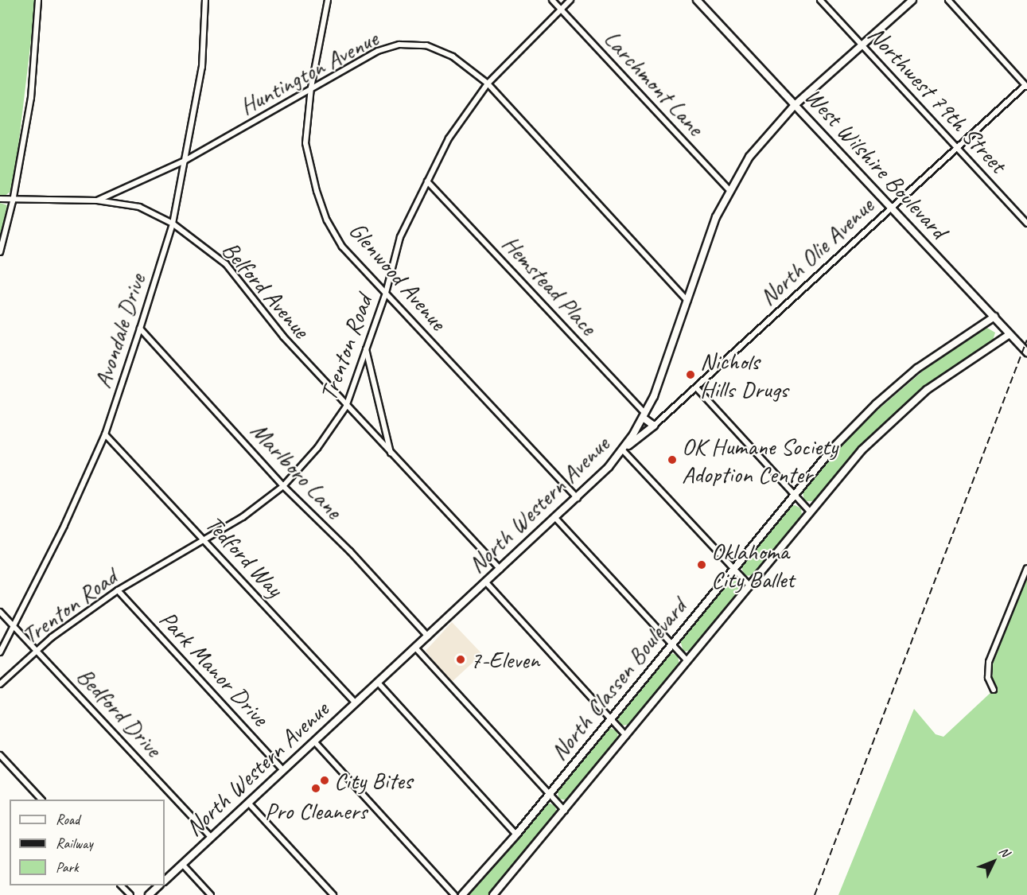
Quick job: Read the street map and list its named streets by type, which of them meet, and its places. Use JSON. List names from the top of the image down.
{
  "streets": {
    "main road": ["West Wilshire Boulevard", "North Western Avenue"],
    "street": [
      "Huntington Avenue",
      "Larchmont Lane",
      "Northwest 79th Street",
      "North Olie Avenue",
      "Glenwood Avenue",
      "Hemstead Place",
      "Belford Avenue",
      "Avondale Drive",
      "Trenton Road",
      "Marlboro Lane",
      "Tedford Way",
      "Park Manor Drive",
      "North Classen Boulevard",
      "Bedford Drive"
    ]
  },
  "crossings": [
    ["Huntington Avenue", "Glenwood Avenue"],
    ["Huntington Avenue", "Belford Avenue"],
    ["Huntington Avenue", "Avondale Drive"],
    ["Huntington Avenue", "Trenton Road"],
    ["Huntington Avenue", "North Western Avenue"],
    ["Larchmont Lane", "Trenton Road"],
    ["Larchmont Lane", "North Western Avenue"],
    ["Northwest 79th Street", "North Olie Avenue"],
    ["Northwest 79th Street", "North Western Avenue"],
    ["West Wilshire Boulevard", "North Olie Avenue"],
    ["West Wilshire Boulevard", "North Western Avenue"],
    ["West Wilshire Boulevard", "North Classen Boulevard"],
    ["Glenwood Avenue", "Trenton Road"],
    ["Glenwood Avenue", "North Western Avenue"],
    ["Hemstead Place", "Trenton Road"],
    ["Hemstead Place", "North Western Avenue"],
    ["Belford Avenue", "Avondale Drive"],
    ["Belford Avenue", "Trenton Road"],
    ["Belford Avenue", "North Western Avenue"],
    ["Avondale Drive", "Marlboro Lane"],
    ["Avondale Drive", "Tedford Way"],
    ["Avondale Drive", "Bedford Drive"],
    ["Trenton Road", "Marlboro Lane"],
    ["Trenton Road", "Tedford Way"],
    ["Trenton Road", "Park Manor Drive"],
    ["Trenton Road", "Bedford Drive"],
    ["Marlboro Lane", "North Western Avenue"],
    ["North Western Avenue", "Tedford Way"],
    ["North Western Avenue", "Park Manor Drive"],
    ["North Western Avenue", "Bedford Drive"]
  ],
  "places": [
    "Nichols Hills Drugs",
    "OK Humane Society Adoption Center",
    "Oklahoma City Ballet",
    "7-Eleven",
    "City Bites",
    "Pro Cleaners"
  ],
  "legend": ["Road", "Railway", "Park"],
  "north": "top right"
}
